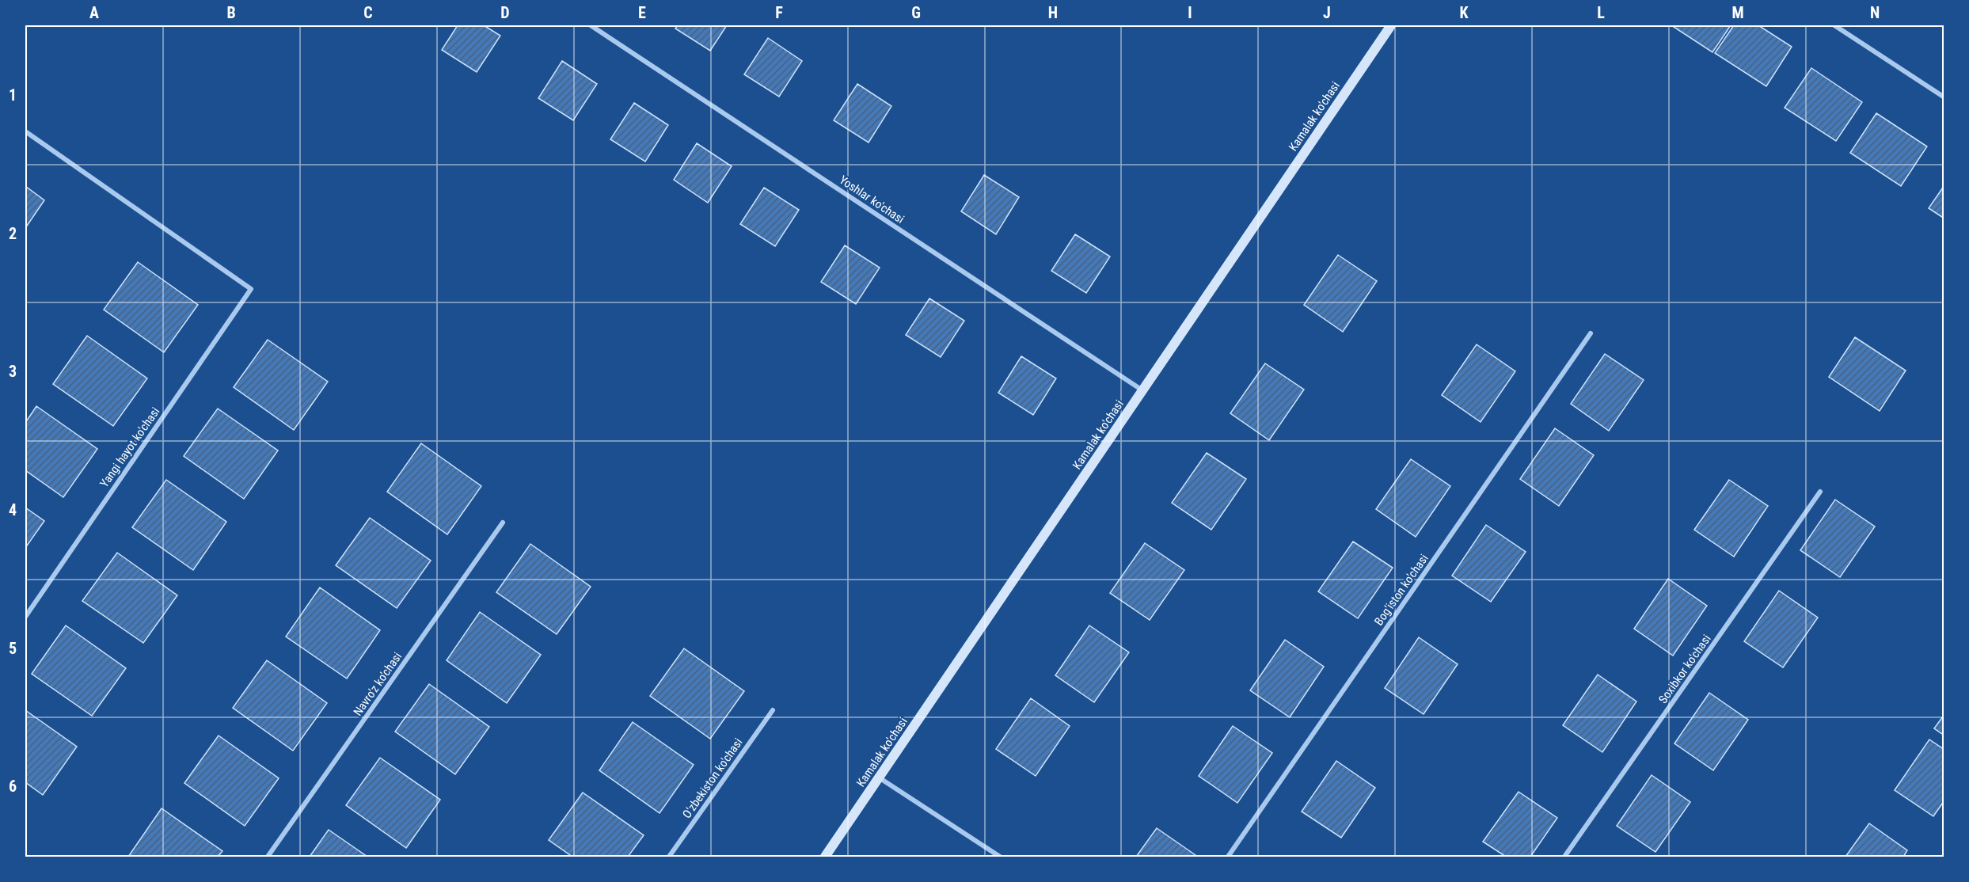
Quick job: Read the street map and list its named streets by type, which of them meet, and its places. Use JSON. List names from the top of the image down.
{
  "streets": {
    "main road": ["Kamalak ko'chasi"],
    "street": [
      "Yoshlar ko'chasi",
      "Yangi hayot ko'chasi",
      "Bog'iston ko'chasi",
      "Soxibkor ko'chasi",
      "Navro'z ko'chasi",
      "O'zbekiston ko'chasi"
    ]
  },
  "crossings": [
    ["Kamalak ko'chasi", "Yoshlar ko'chasi"]
  ],
  "grid": {
    "columns": [
      "A",
      "B",
      "C",
      "D",
      "E",
      "F",
      "G",
      "H",
      "I",
      "J",
      "K",
      "L",
      "M",
      "N"
    ],
    "rows": [
      "1",
      "2",
      "3",
      "4",
      "5",
      "6"
    ]
  }
}
